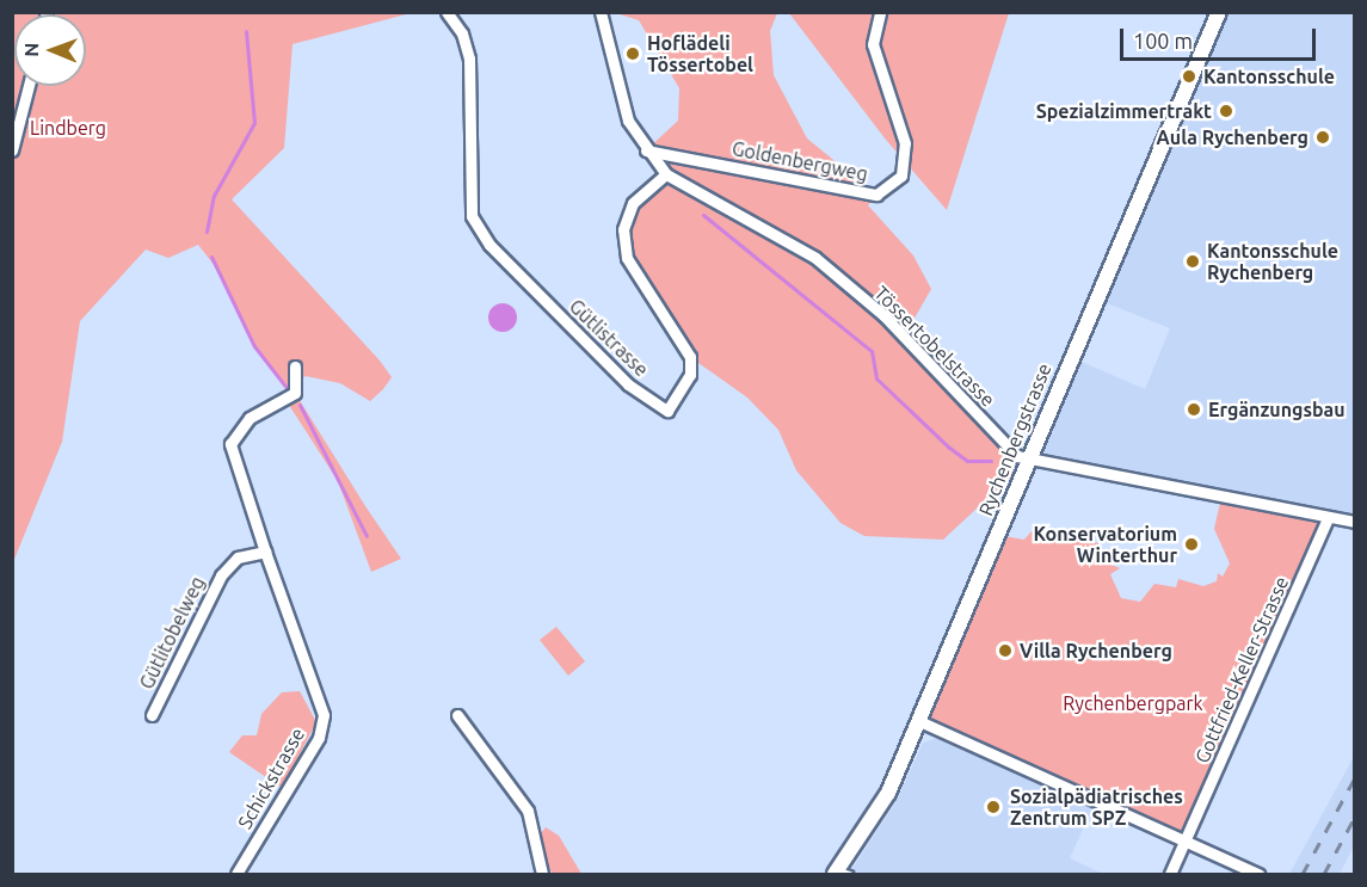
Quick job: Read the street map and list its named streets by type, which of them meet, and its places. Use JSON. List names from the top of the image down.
{
  "streets": {
    "street": [
      "Goldenbergweg",
      "Gütlistrasse",
      "Tössertobelstrasse",
      "Rychenbergstrasse",
      "Gütlitobelweg",
      "Gottfried-Keller-Strasse",
      "Schickstrasse"
    ]
  },
  "crossings": [
    ["Goldenbergweg", "Tössertobelstrasse"],
    ["Gütlistrasse", "Tössertobelstrasse"],
    ["Tössertobelstrasse", "Rychenbergstrasse"],
    ["Gütlitobelweg", "Schickstrasse"]
  ],
  "parks": ["Lindberg", "Rychenbergpark"],
  "places": [
    "Hoflädeli Tössertobel",
    "Kantonsschule",
    "Spezialzimmertrakt",
    "Aula Rychenberg",
    "Kantonsschule Rychenberg",
    "Ergänzungsbau",
    "Konservatorium Winterthur",
    "Villa Rychenberg",
    "Sozialpädiatrisches Zentrum SPZ"
  ],
  "scale_bar": "100 m",
  "north": "left"
}
